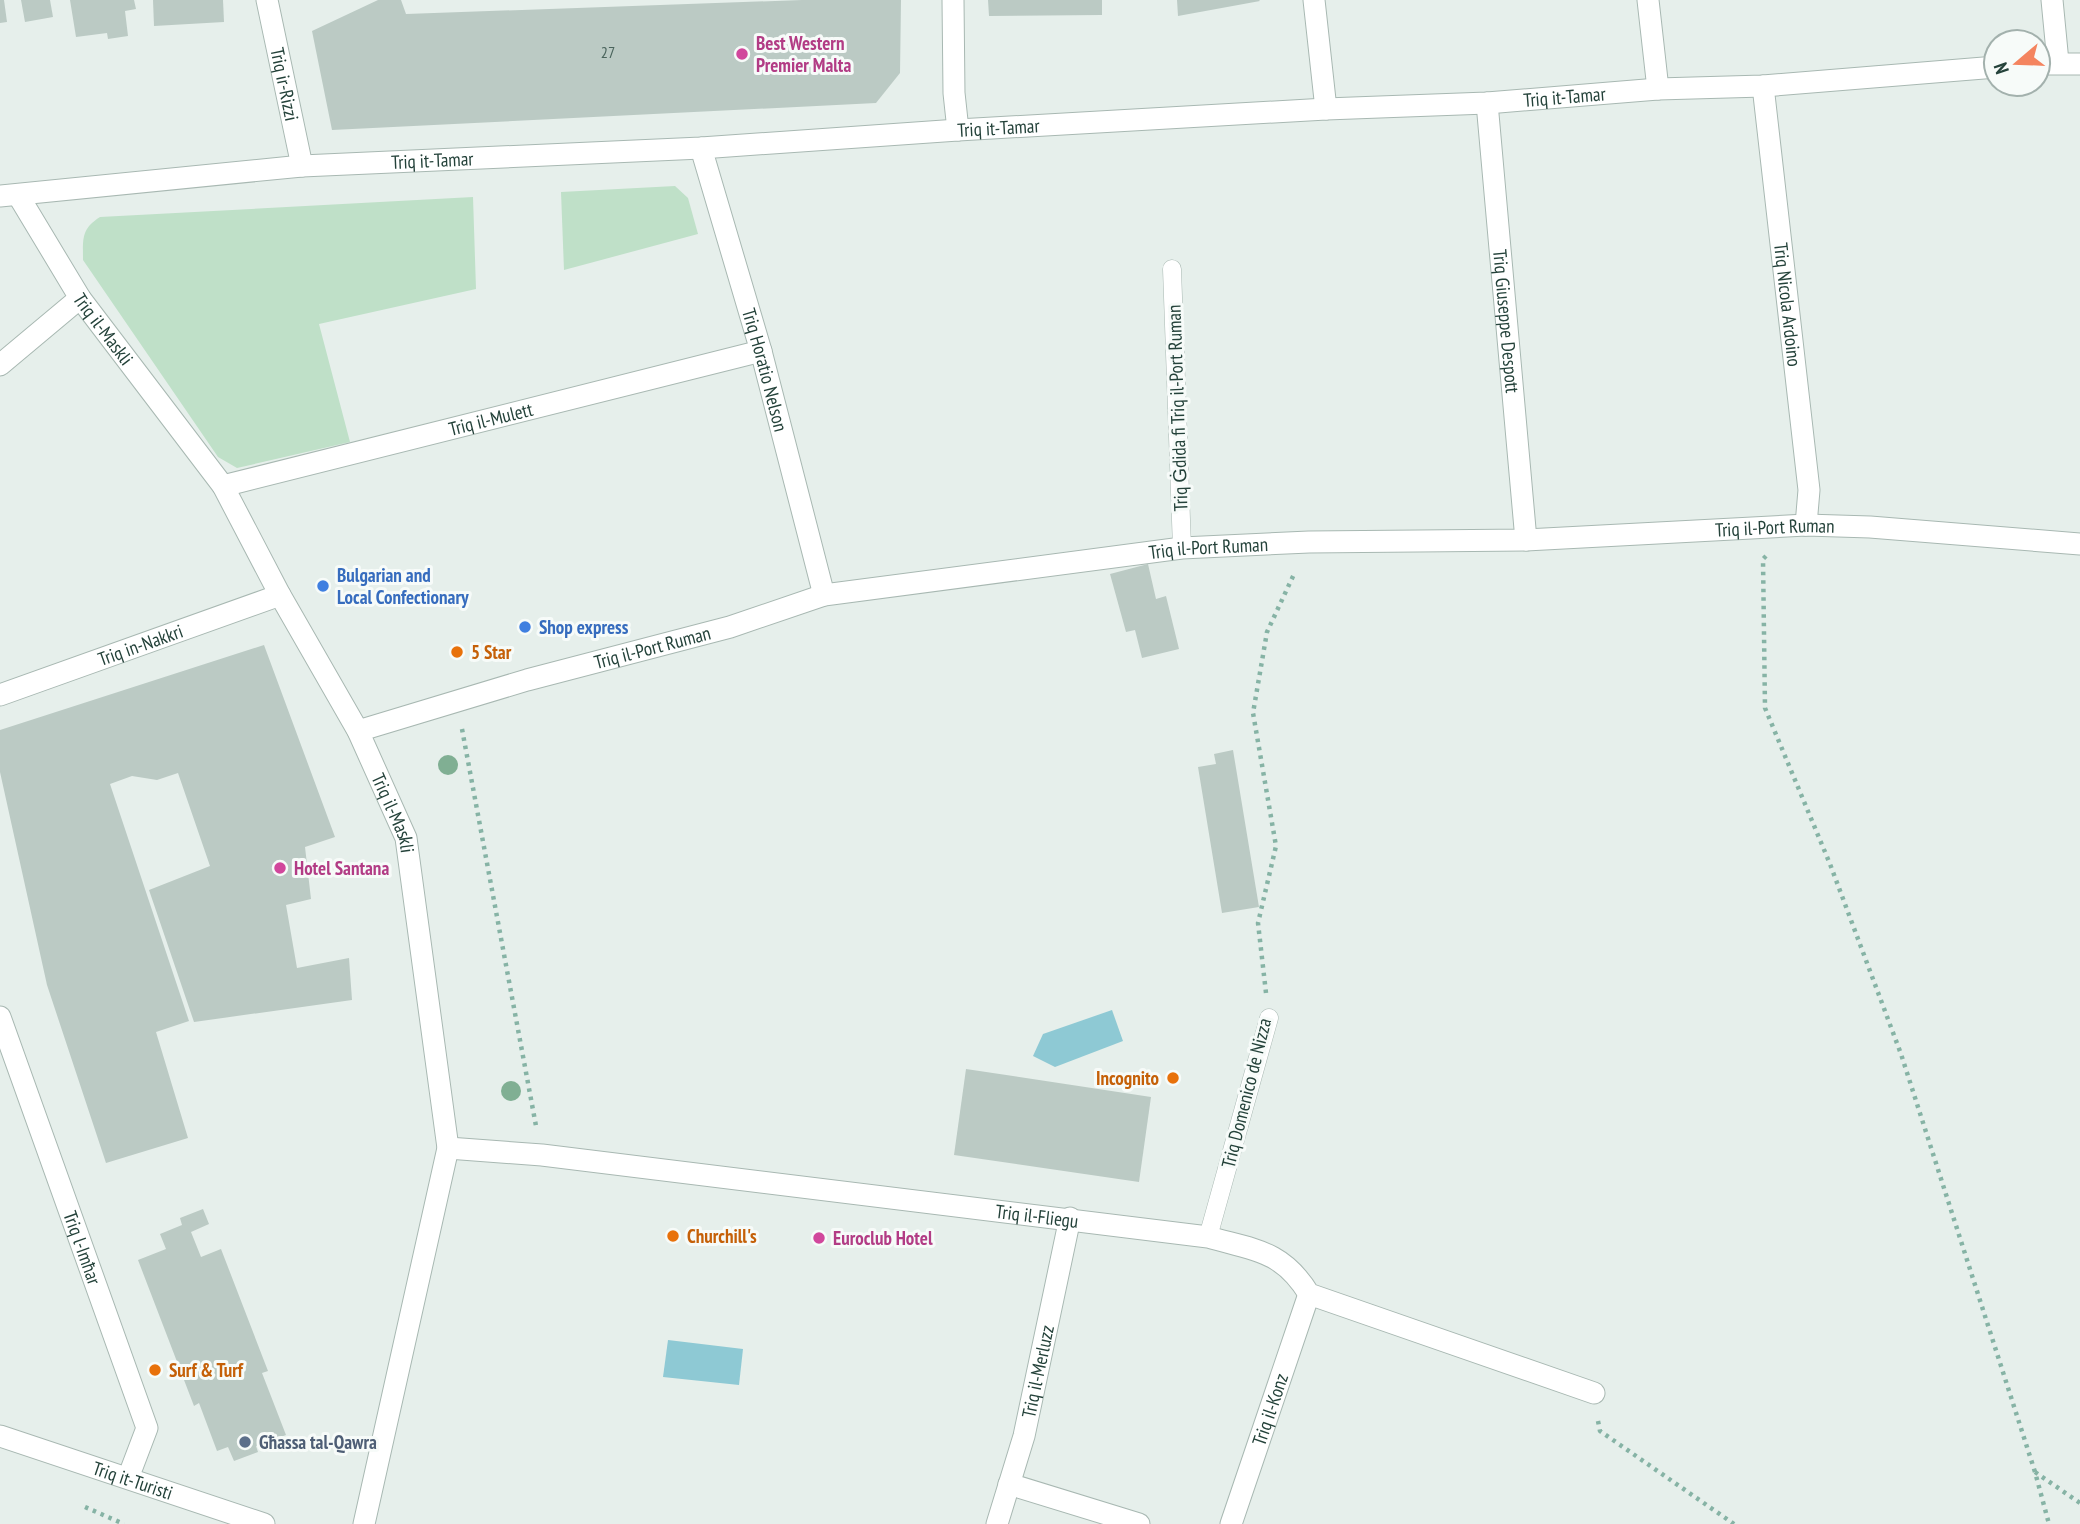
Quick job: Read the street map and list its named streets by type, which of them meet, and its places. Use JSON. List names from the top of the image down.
{
  "streets": {
    "street": [
      "Triq ir-Rizzi",
      "Triq it-Tamar",
      "Triq Nicola Ardoino",
      "Triq Giuseppe Despott",
      "Triq il-Maskli",
      "Triq Horatio Nelson",
      "Triq il-Mulett",
      "Triq il-Port Ruman",
      "Triq in-Nakkri",
      "Triq il-Fliegu",
      "Triq l-Imħar",
      "Triq il-Merluzz",
      "Triq il-Konz",
      "Triq it-Turisti"
    ],
    "lane": ["Triq Ġdida fi Triq il-Port Ruman", "Triq Domenico de Nizza"]
  },
  "crossings": [
    ["Triq ir-Rizzi", "Triq it-Tamar"],
    ["Triq it-Tamar", "Triq Nicola Ardoino"],
    ["Triq it-Tamar", "Triq Giuseppe Despott"],
    ["Triq it-Tamar", "Triq il-Maskli"],
    ["Triq it-Tamar", "Triq Horatio Nelson"],
    ["Triq Nicola Ardoino", "Triq il-Port Ruman"],
    ["Triq Giuseppe Despott", "Triq il-Port Ruman"],
    ["Triq il-Maskli", "Triq il-Mulett"],
    ["Triq il-Maskli", "Triq il-Port Ruman"],
    ["Triq il-Maskli", "Triq in-Nakkri"],
    ["Triq il-Maskli", "Triq il-Fliegu"],
    ["Triq Horatio Nelson", "Triq il-Mulett"],
    ["Triq Horatio Nelson", "Triq il-Port Ruman"],
    ["Triq Ġdida fi Triq il-Port Ruman", "Triq il-Port Ruman"],
    ["Triq il-Port Ruman", "Triq Domenico de Nizza"],
    ["Triq Domenico de Nizza", "Triq il-Fliegu"],
    ["Triq il-Fliegu", "Triq il-Merluzz"],
    ["Triq il-Fliegu", "Triq il-Konz"],
    ["Triq l-Imħar", "Triq it-Turisti"]
  ],
  "places": [
    "Best Western Premier Malta",
    "Bulgarian and Local Confectionary",
    "Shop express",
    "5 Star",
    "Hotel Santana",
    "Incognito",
    "Churchill's",
    "Euroclub Hotel",
    "Surf & Turf",
    "Għassa tal-Qawra"
  ],
  "house_numbers": ["27"],
  "north": "left"
}
